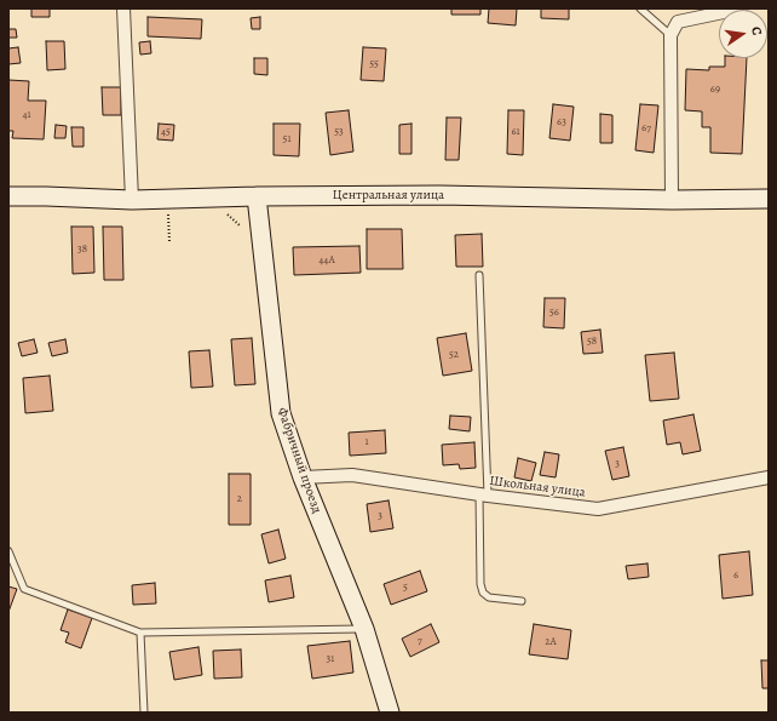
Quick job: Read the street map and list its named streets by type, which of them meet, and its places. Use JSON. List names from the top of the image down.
{
  "streets": {
    "street": ["Центральная улица", "Фабричный проезд", "Школьная улица"]
  },
  "crossings": [
    ["Центральная улица", "Фабричный проезд"],
    ["Фабричный проезд", "Школьная улица"]
  ],
  "house_numbers": [
    "55",
    "69",
    "41",
    "63",
    "67",
    "45",
    "53",
    "61",
    "51",
    "38",
    "44А",
    "56",
    "58",
    "52",
    "1",
    "3",
    "2",
    "3",
    "6",
    "5",
    "7",
    "2А",
    "31"
  ],
  "north": "right"
}
